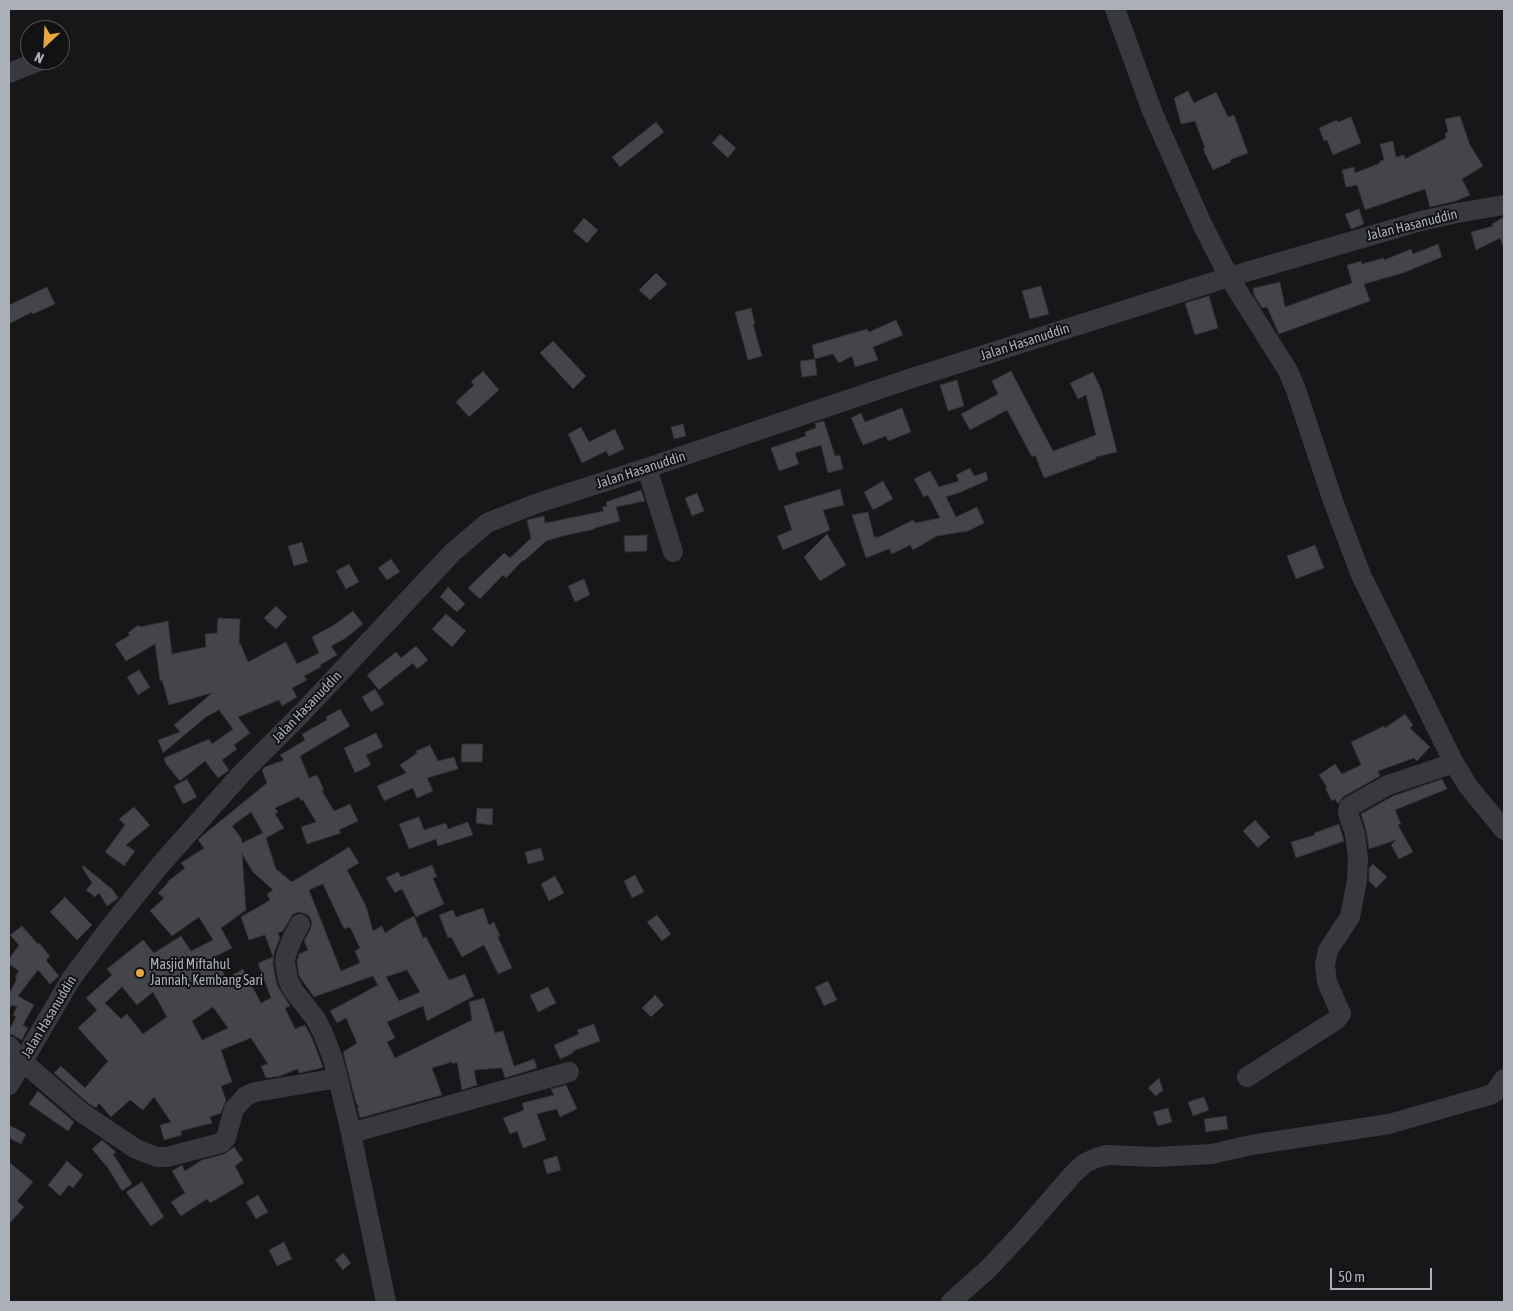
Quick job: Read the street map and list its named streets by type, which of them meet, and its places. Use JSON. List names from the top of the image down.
{
  "streets": {
    "street": ["Jalan Hasanuddin"]
  },
  "places": ["Masjid Miftahul Jannah, Kembang Sari"],
  "scale_bar": "50 m",
  "north": "bottom left"
}
